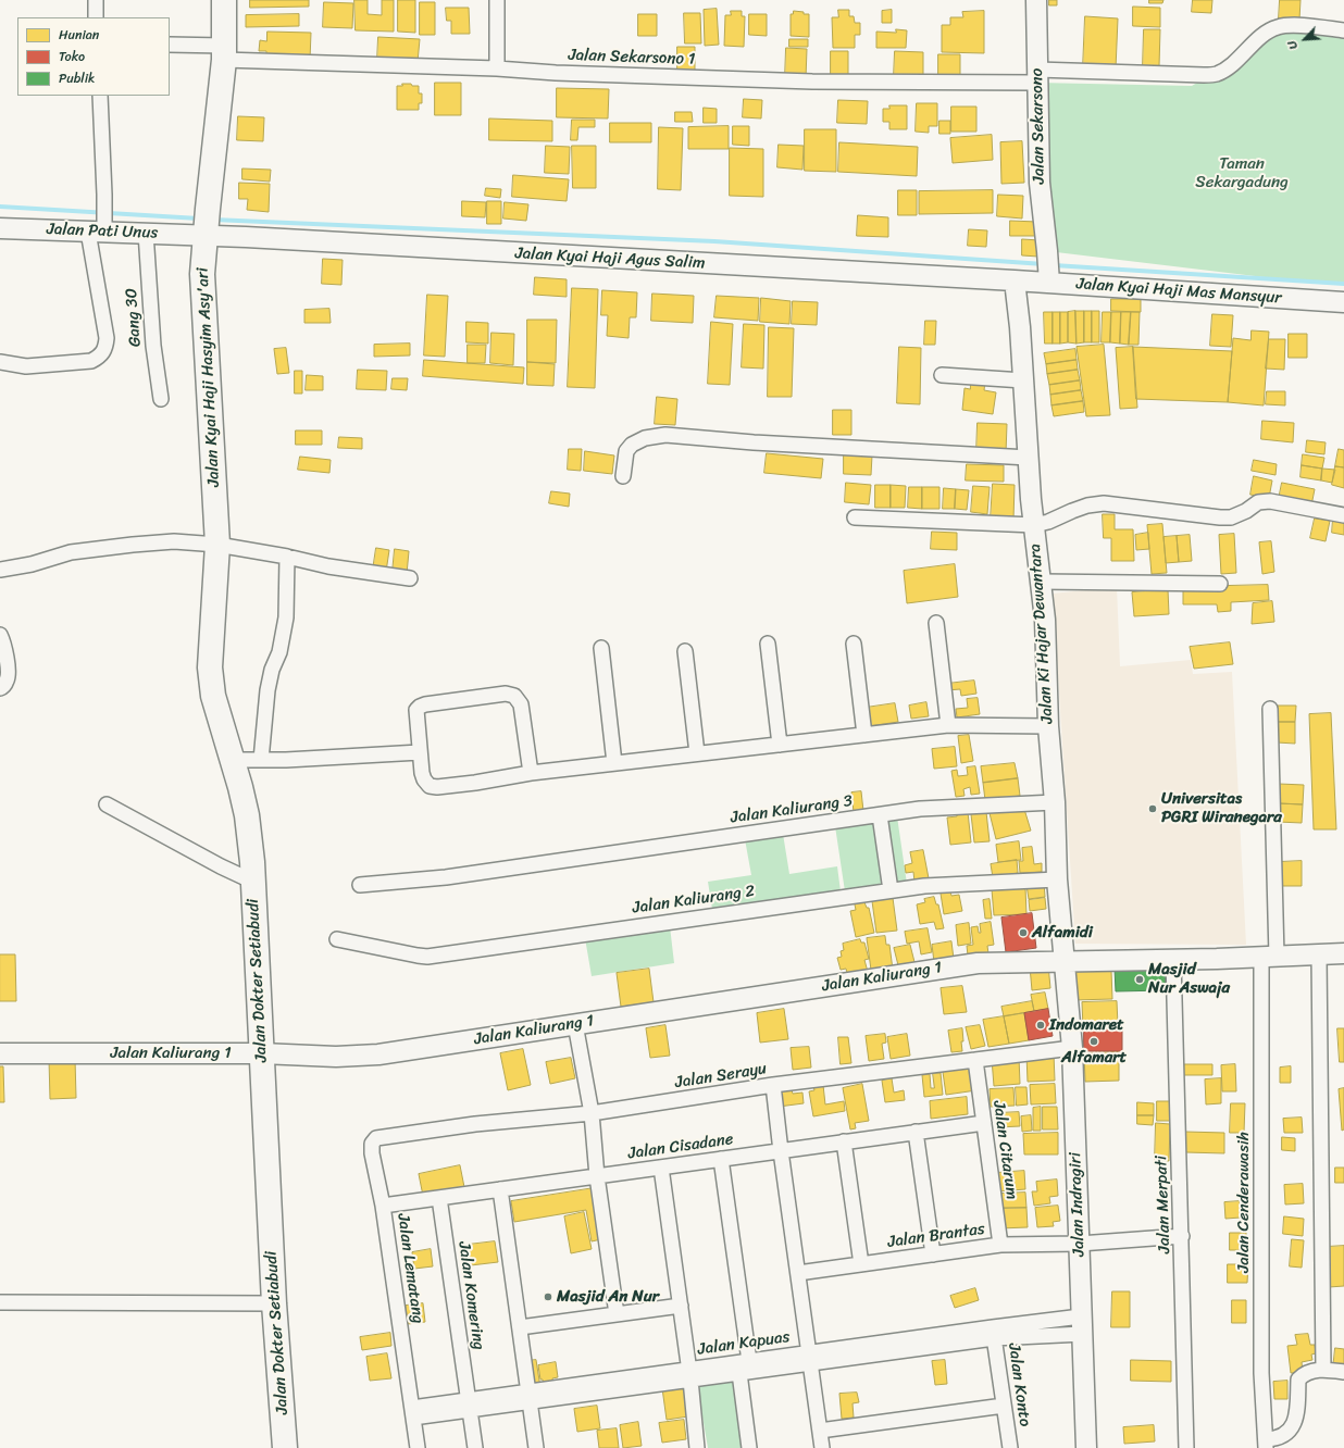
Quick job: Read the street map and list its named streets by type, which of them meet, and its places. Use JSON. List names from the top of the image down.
{
  "streets": {
    "highway": ["Jalan Kyai Haji Hasyim Asy'ari", "Jalan Dokter Setiabudi"],
    "main road": [
      "Jalan Sekarsono",
      "Jalan Pati Unus",
      "Jalan Kyai Haji Agus Salim",
      "Jalan Kyai Haji Mas Mansyur",
      "Jalan Ki Hajar Dewantara",
      "Jalan Kaliurang 1",
      "Jalan Indragiri"
    ],
    "street": [
      "Jalan Sekarsono 1",
      "Gang 30",
      "Jalan Kaliurang 3",
      "Jalan Kaliurang 2",
      "Jalan Serayu",
      "Jalan Cisadane",
      "Jalan Citarum",
      "Jalan Cenderawasih",
      "Jalan Merpati",
      "Jalan Brantas",
      "Jalan Lematang",
      "Jalan Komering",
      "Jalan Kapuas",
      "Jalan Konto"
    ]
  },
  "crossings": [
    ["Jalan Sekarsono 1", "Jalan Sekarsono"],
    ["Jalan Sekarsono 1", "Jalan Kyai Haji Hasyim Asy'ari"],
    ["Jalan Sekarsono", "Jalan Kyai Haji Mas Mansyur"],
    ["Jalan Pati Unus", "Jalan Kyai Haji Agus Salim"],
    ["Jalan Pati Unus", "Gang 30"],
    ["Jalan Pati Unus", "Jalan Kyai Haji Hasyim Asy'ari"],
    ["Jalan Kyai Haji Agus Salim", "Jalan Kyai Haji Mas Mansyur"],
    ["Jalan Kyai Haji Agus Salim", "Jalan Kyai Haji Hasyim Asy'ari"],
    ["Jalan Kyai Haji Agus Salim", "Jalan Ki Hajar Dewantara"],
    ["Jalan Kyai Haji Mas Mansyur", "Jalan Ki Hajar Dewantara"],
    ["Jalan Kyai Haji Hasyim Asy'ari", "Jalan Dokter Setiabudi"],
    ["Jalan Ki Hajar Dewantara", "Jalan Kaliurang 3"],
    ["Jalan Ki Hajar Dewantara", "Jalan Kaliurang 2"],
    ["Jalan Ki Hajar Dewantara", "Jalan Kaliurang 1"],
    ["Jalan Ki Hajar Dewantara", "Jalan Indragiri"],
    ["Jalan Kaliurang 1", "Jalan Dokter Setiabudi"],
    ["Jalan Kaliurang 1", "Jalan Cenderawasih"],
    ["Jalan Kaliurang 1", "Jalan Indragiri"],
    ["Jalan Kaliurang 1", "Jalan Merpati"],
    ["Jalan Serayu", "Jalan Citarum"],
    ["Jalan Serayu", "Jalan Indragiri"],
    ["Jalan Serayu", "Jalan Lematang"],
    ["Jalan Cisadane", "Jalan Citarum"],
    ["Jalan Cisadane", "Jalan Lematang"],
    ["Jalan Cisadane", "Jalan Komering"],
    ["Jalan Citarum", "Jalan Brantas"],
    ["Jalan Indragiri", "Jalan Brantas"],
    ["Jalan Indragiri", "Jalan Kapuas"],
    ["Jalan Merpati", "Jalan Brantas"],
    ["Jalan Lematang", "Jalan Kapuas"],
    ["Jalan Komering", "Jalan Kapuas"],
    ["Jalan Kapuas", "Jalan Konto"]
  ],
  "parks": ["Taman Sekargadung"],
  "places": [
    "Universitas PGRI Wiranegara",
    "Alfamidi",
    "Masjid Nur Aswaja",
    "Indomaret",
    "Alfamart",
    "Masjid An Nur"
  ],
  "legend": ["Hunian", "Toko", "Publik"],
  "north": "bottom left"
}
